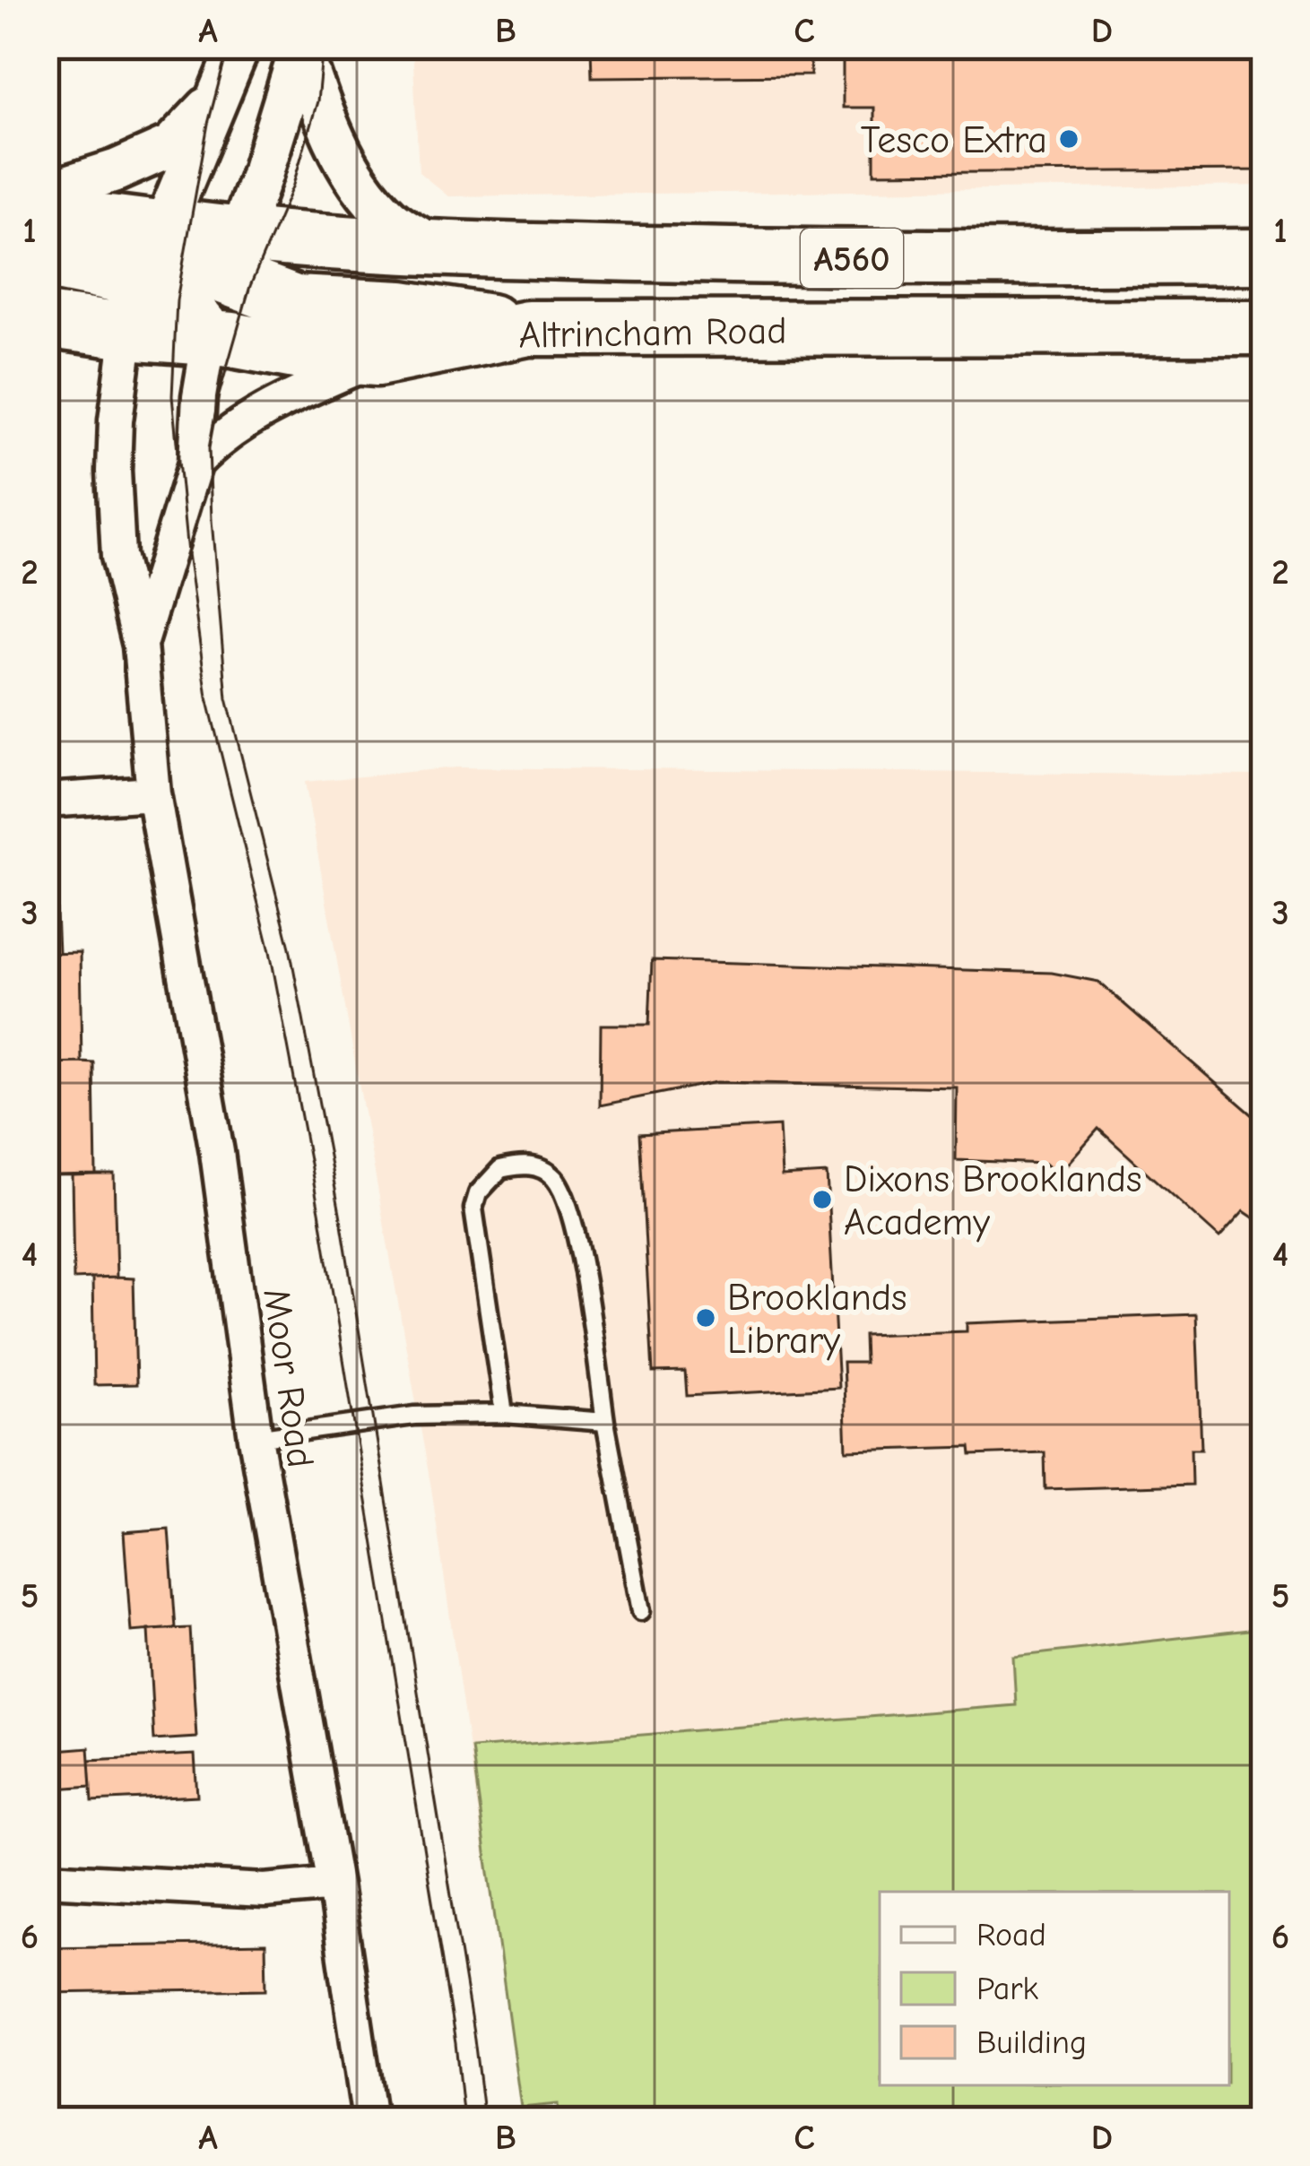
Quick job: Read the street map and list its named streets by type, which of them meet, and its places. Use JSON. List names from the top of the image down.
{
  "streets": {
    "highway": ["A560", "Altrincham Road"],
    "street": ["Moor Road"]
  },
  "crossings": [
    ["Altrincham Road", "Moor Road"]
  ],
  "places": ["Tesco Extra", "Dixons Brooklands Academy", "Brooklands Library"],
  "legend": ["Road", "Park", "Building"],
  "grid": {
    "columns": [
      "A",
      "B",
      "C",
      "D"
    ],
    "rows": [
      "1",
      "2",
      "3",
      "4",
      "5",
      "6"
    ]
  }
}
